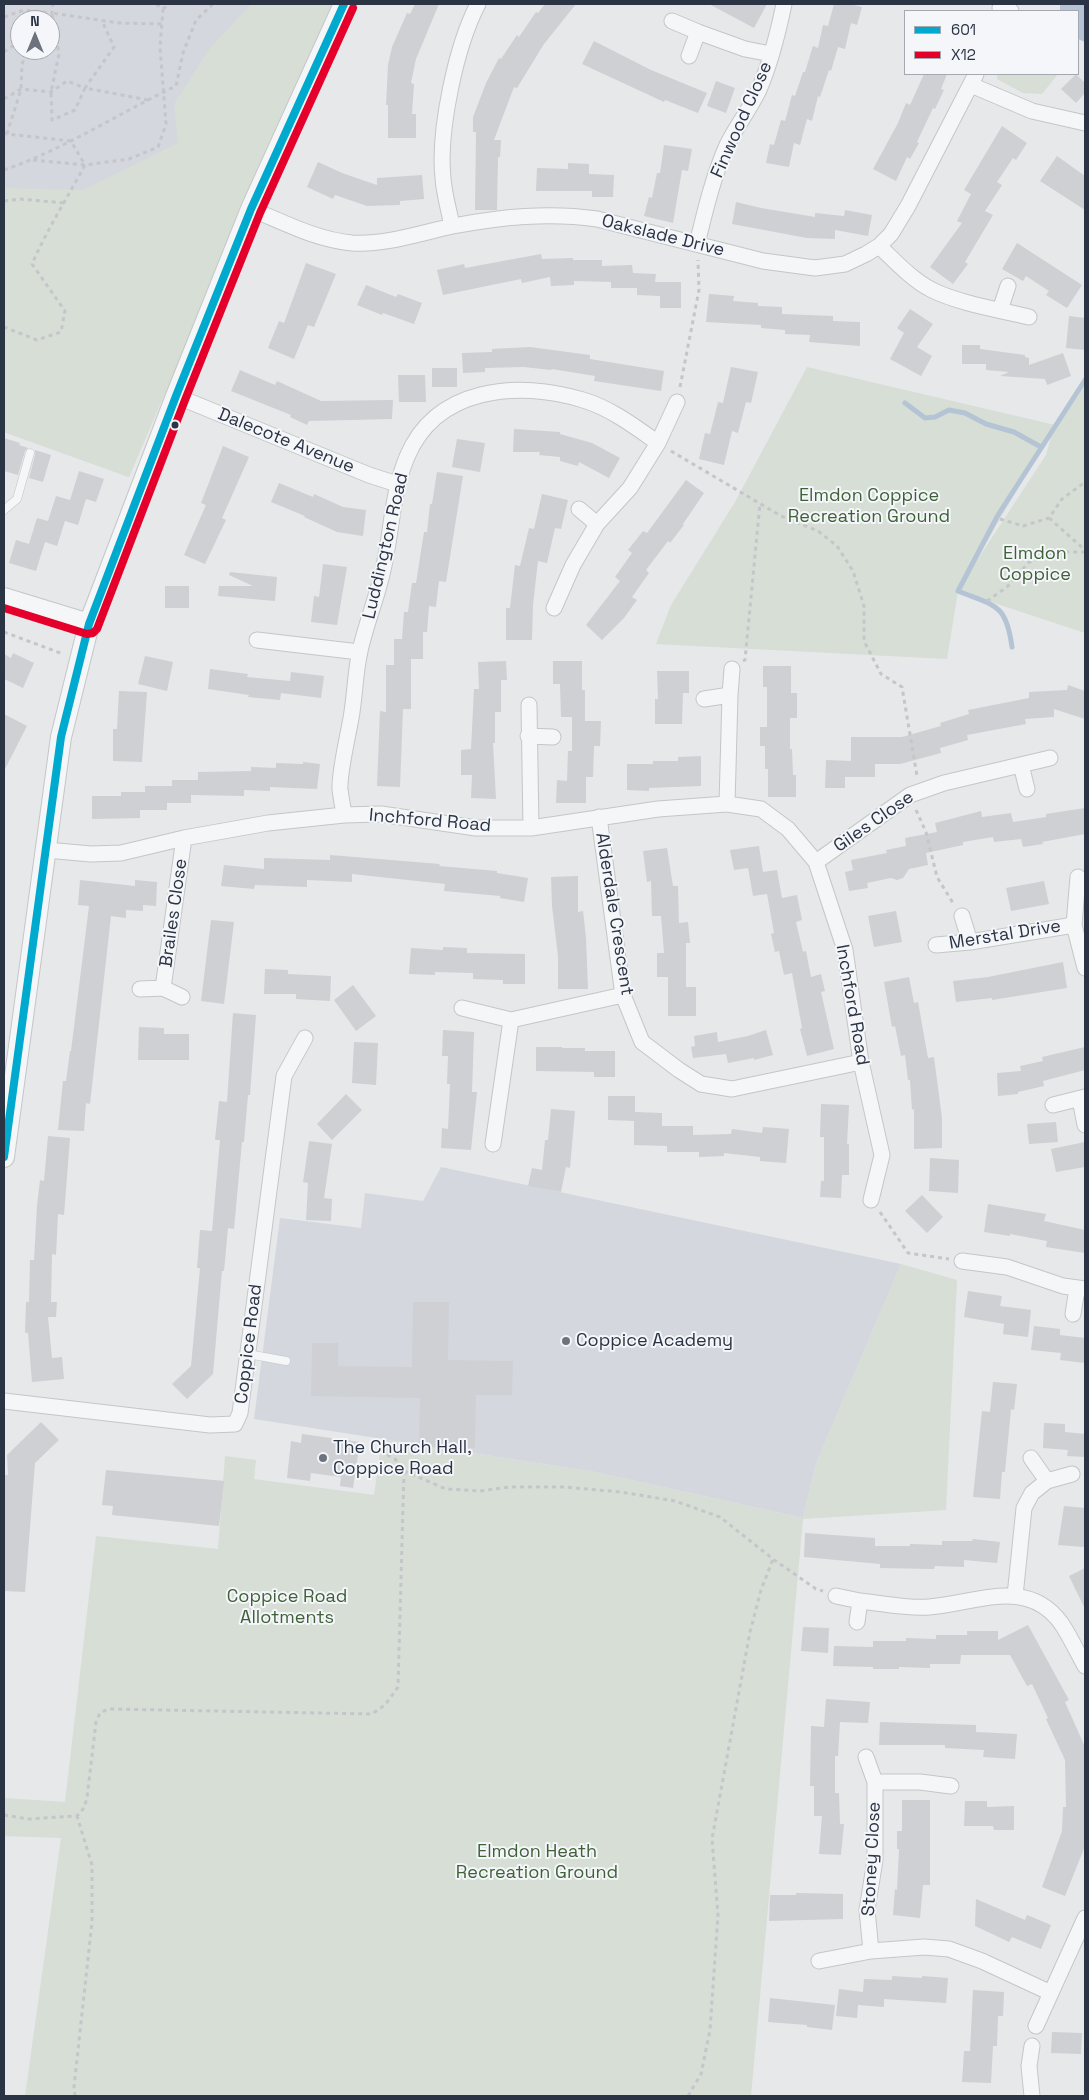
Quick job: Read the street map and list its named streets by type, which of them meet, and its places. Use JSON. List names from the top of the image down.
{
  "streets": {
    "street": [
      "Finwood Close",
      "Oakslade Drive",
      "Dalecote Avenue",
      "Luddington Road",
      "Inchford Road",
      "Giles Close",
      "Brailes Close",
      "Alderdale Crescent",
      "Merstal Drive",
      "Coppice Road",
      "Stoney Close"
    ]
  },
  "crossings": [
    ["Finwood Close", "Oakslade Drive"],
    ["Dalecote Avenue", "Luddington Road"],
    ["Luddington Road", "Inchford Road"],
    ["Inchford Road", "Giles Close"],
    ["Inchford Road", "Brailes Close"],
    ["Inchford Road", "Alderdale Crescent"]
  ],
  "parks": [
    "Elmdon Coppice Recreation Ground",
    "Elmdon Coppice",
    "Coppice Road Allotments",
    "Elmdon Heath Recreation Ground"
  ],
  "places": ["Coppice Academy", "The Church Hall, Coppice Road"],
  "lines": ["transit line 601", "transit line X12"],
  "legend": ["601", "X12"],
  "north": "top"
}
